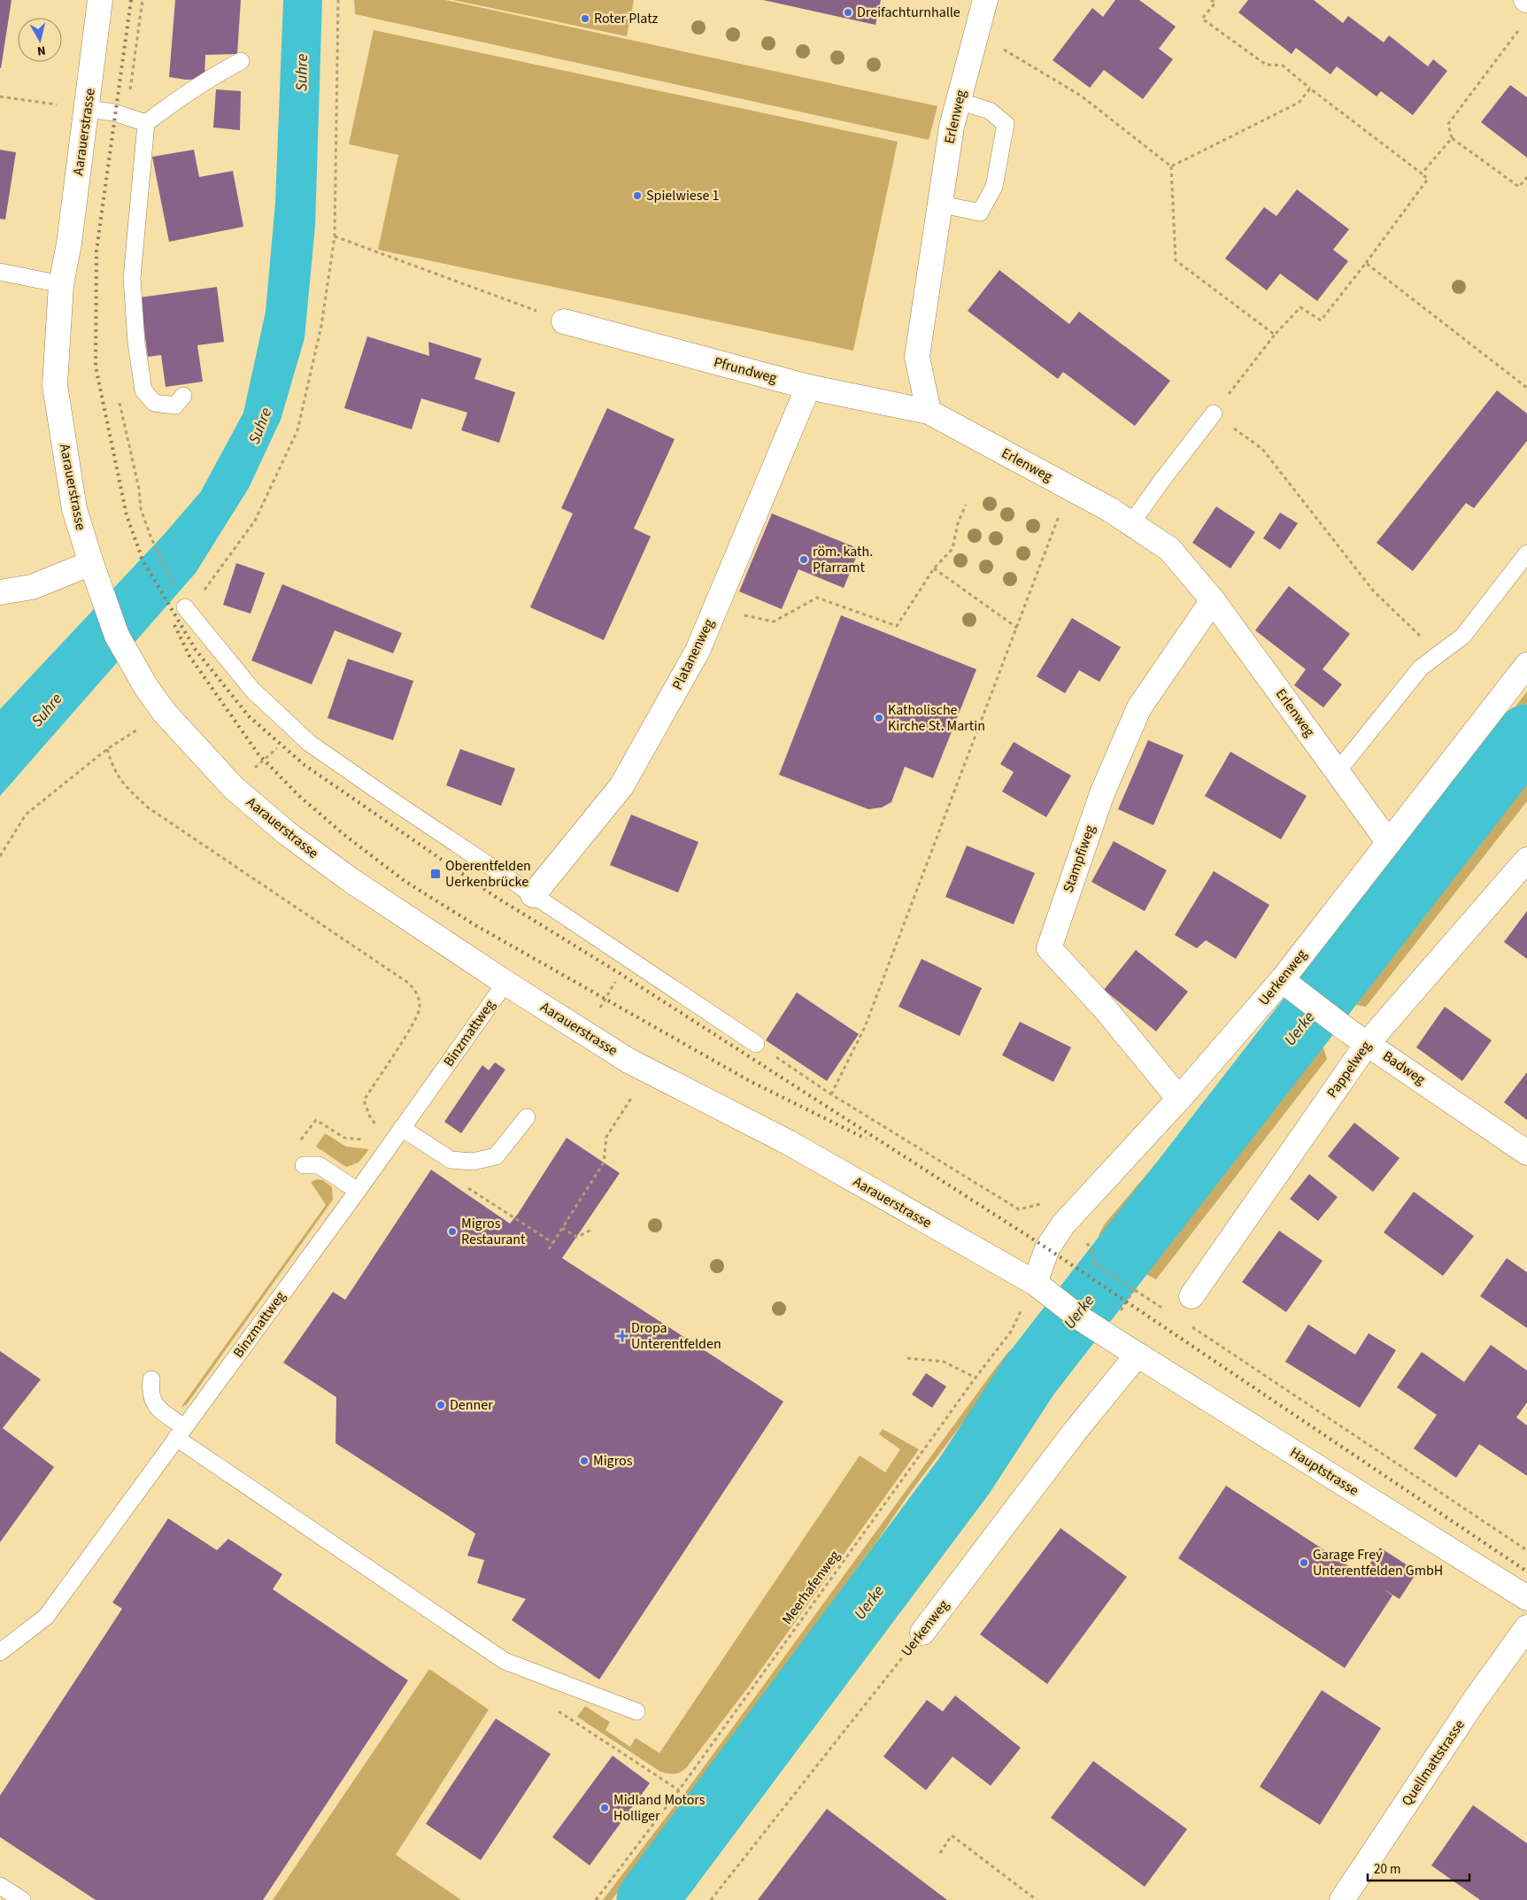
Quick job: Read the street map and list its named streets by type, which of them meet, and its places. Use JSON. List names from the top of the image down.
{
  "streets": {
    "street": [
      "Erlenweg",
      "Aarauerstrasse",
      "Pfrundweg",
      "Platanenweg",
      "Stampfiweg",
      "Uerkenweg",
      "Badweg",
      "Pappelweg",
      "Hauptstrasse",
      "Quellmattstrasse"
    ],
    "lane": ["Binzmattweg"],
    "path": ["Meerhafenweg"]
  },
  "crossings": [
    ["Erlenweg", "Pfrundweg"],
    ["Erlenweg", "Stampfiweg"],
    ["Erlenweg", "Uerkenweg"],
    ["Aarauerstrasse", "Uerkenweg"],
    ["Aarauerstrasse", "Binzmattweg"],
    ["Aarauerstrasse", "Hauptstrasse"],
    ["Aarauerstrasse", "Meerhafenweg"],
    ["Pfrundweg", "Platanenweg"],
    ["Stampfiweg", "Uerkenweg"],
    ["Uerkenweg", "Badweg"],
    ["Uerkenweg", "Hauptstrasse"],
    ["Uerkenweg", "Meerhafenweg"],
    ["Badweg", "Pappelweg"]
  ],
  "water": ["Suhre", "Uerke"],
  "places": {
    "other": [
      "Dreifachturnhalle",
      "Roter Platz",
      "Spielwiese 1",
      "röm. kath. Pfarramt",
      "Katholische Kirche St. Martin",
      "Migros Restaurant",
      "Denner",
      "Migros",
      "Garage Frey Unterentfelden GmbH",
      "Midland Motors Holliger"
    ],
    "transit": ["Oberentfelden Uerkenbrücke"],
    "health": ["Dropa Unterentfelden"]
  },
  "scale_bar": "20 m",
  "north": "bottom"
}
